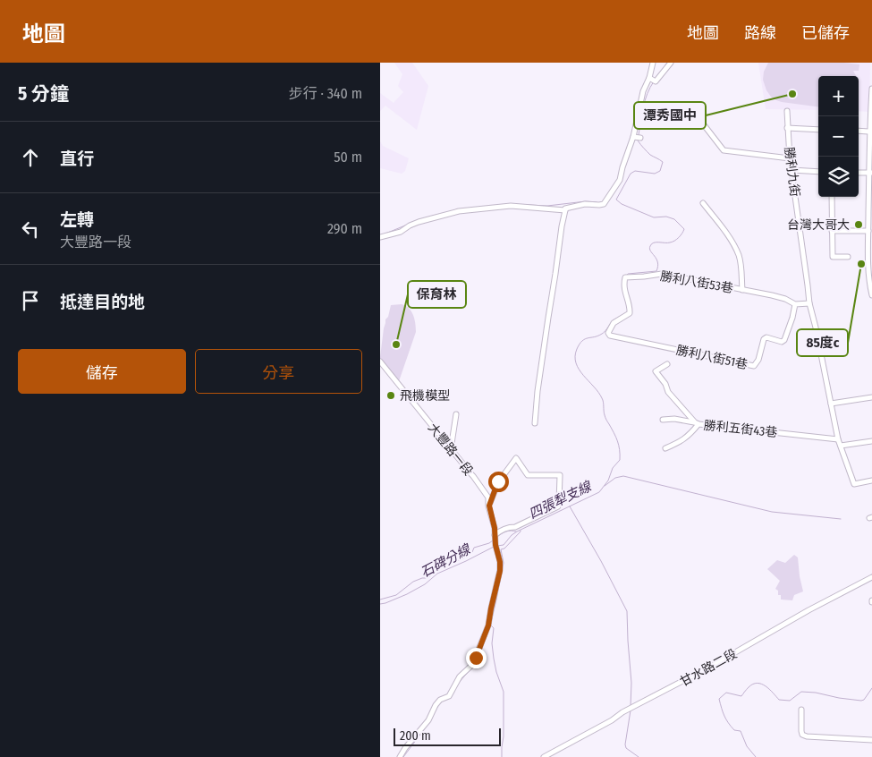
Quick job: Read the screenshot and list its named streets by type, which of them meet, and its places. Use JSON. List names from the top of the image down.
{
  "streets": {
    "street": [
      "勝利九街",
      "勝利八街53巷",
      "勝利八街51巷",
      "勝利五街43巷",
      "大豐路一段",
      "甘水路二段"
    ]
  },
  "crossings": [
    ["勝利九街", "勝利八街53巷"],
    ["勝利九街", "勝利五街43巷"],
    ["勝利八街53巷", "勝利八街51巷"]
  ],
  "water": ["四張犁支線", "石碑分線"],
  "places": [
    "潭秀國中",
    "台灣大哥大",
    "85度c",
    "保育林",
    "飛機模型"
  ],
  "scale_bar": "200 m",
  "page": {
    "header": "地圖",
    "nav": ["地圖", "路線", "已儲存"],
    "heading": ["5 分鐘", "步行 · 340 m"],
    "map_buttons": ["+", "−"],
    "list": [
      ["直行", "50 m"],
      ["左轉", "大豐路一段", "290 m"],
      "抵達目的地"
    ],
    "buttons": ["儲存", "分享"],
    "scale": "200 m"
  }
}
